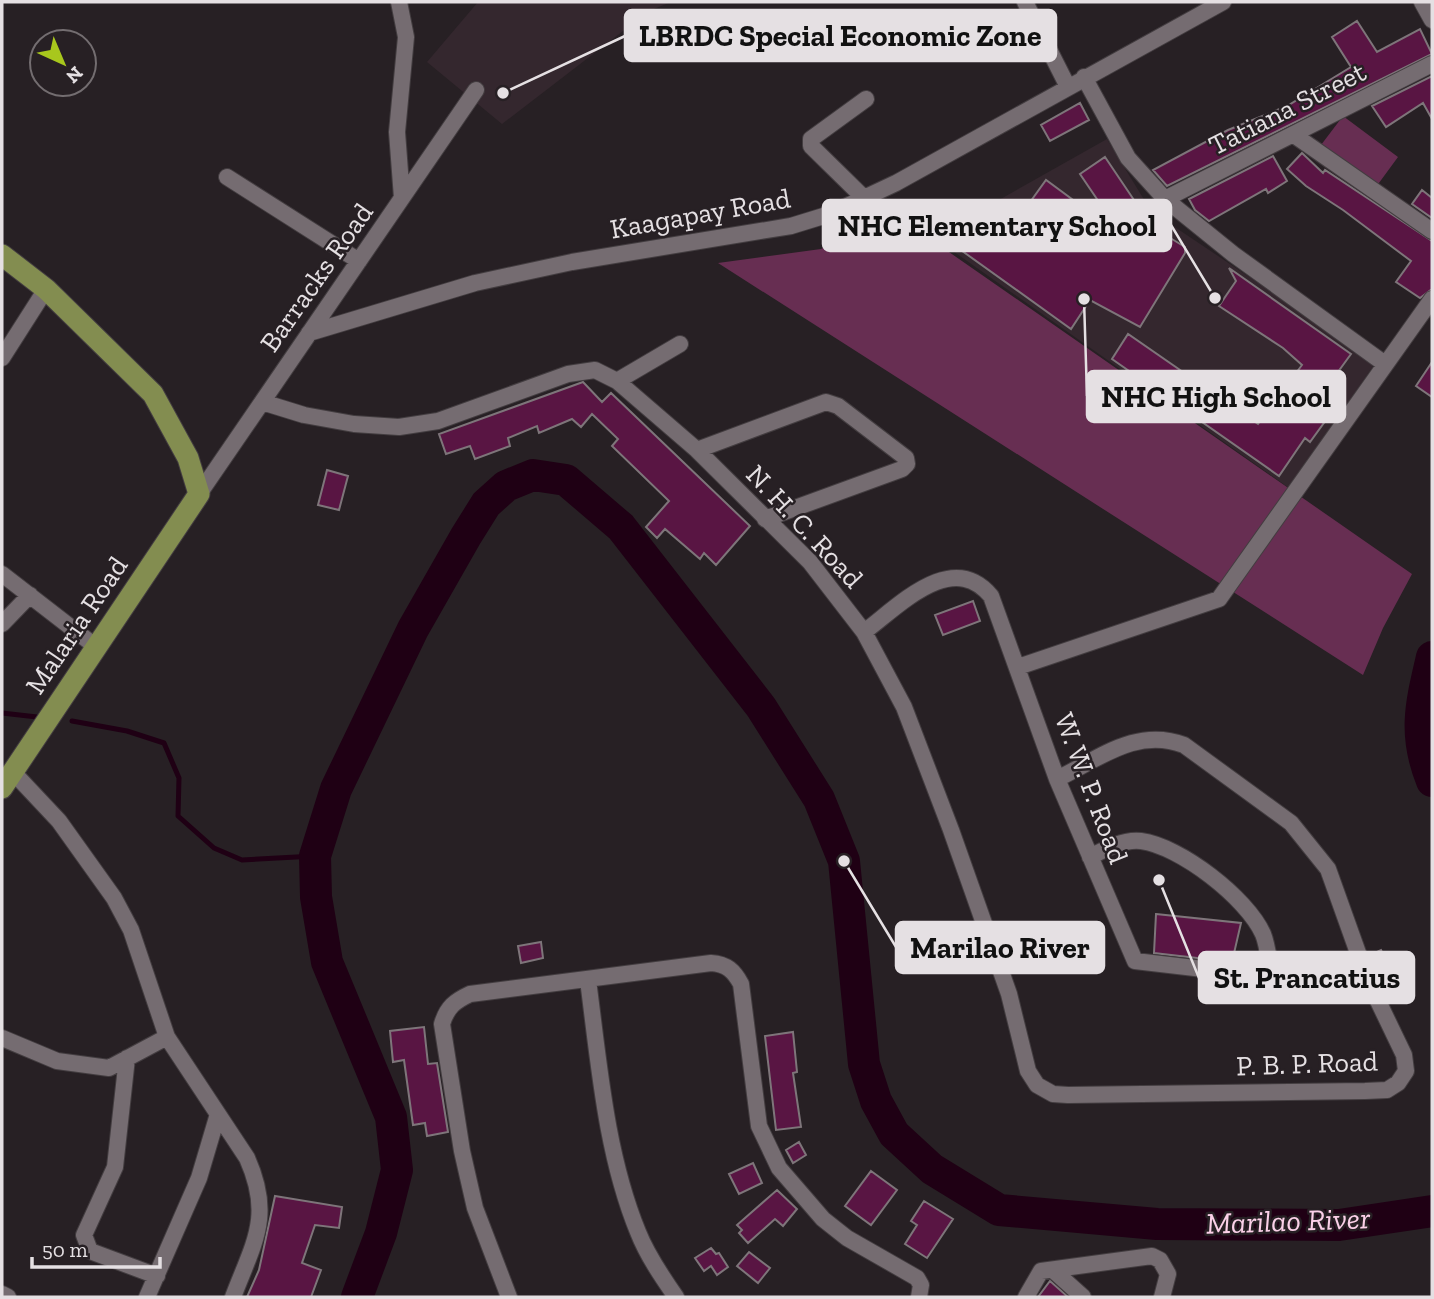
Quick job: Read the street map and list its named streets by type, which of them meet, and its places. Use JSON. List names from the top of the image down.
{
  "streets": {
    "main road": ["Malaria Road"],
    "street": [
      "Tatiana Street",
      "Kaagapay Road",
      "Barracks Road",
      "N. H. C. Road",
      "W. W. P. Road",
      "P. B. P. Road"
    ]
  },
  "crossings": [
    ["Kaagapay Road", "Barracks Road"],
    ["Barracks Road", "N. H. C. Road"],
    ["Barracks Road", "Malaria Road"],
    ["N. H. C. Road", "W. W. P. Road"],
    ["N. H. C. Road", "P. B. P. Road"],
    ["W. W. P. Road", "P. B. P. Road"]
  ],
  "water": ["Marilao River"],
  "places": [
    "LBRDC Special Economic Zone",
    "NHC Elementary School",
    "NHC High School",
    "Marilao River",
    "St. Prancatius"
  ],
  "scale_bar": "50 m",
  "north": "bottom right"
}
